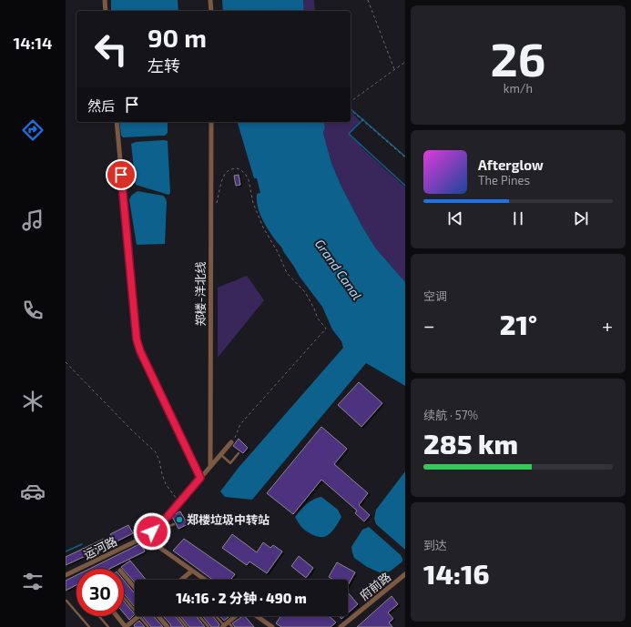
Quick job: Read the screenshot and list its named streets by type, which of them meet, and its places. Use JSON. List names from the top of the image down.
{
  "streets": {
    "street": ["郑楼-洋北线", "运河路", "府前路"]
  },
  "crossings": [
    ["郑楼-洋北线", "运河路"]
  ],
  "water": ["Grand Canal"],
  "places": ["郑楼垃圾中转站"],
  "page": {
    "tabs": "14:14",
    "tile": [
      ["26", "km/h"],
      "空调",
      ["续航 · 57%", "285 km"],
      ["到达", "14:16"]
    ],
    "turn": ["90 m", "左转"],
    "then": "然后",
    "song": ["Afterglow", "The Pines"],
    "heat": ["−", "21°", "+"],
    "limit": "30",
    "trip": "14:16 · 2 分钟 · 490 m"
  }
}
